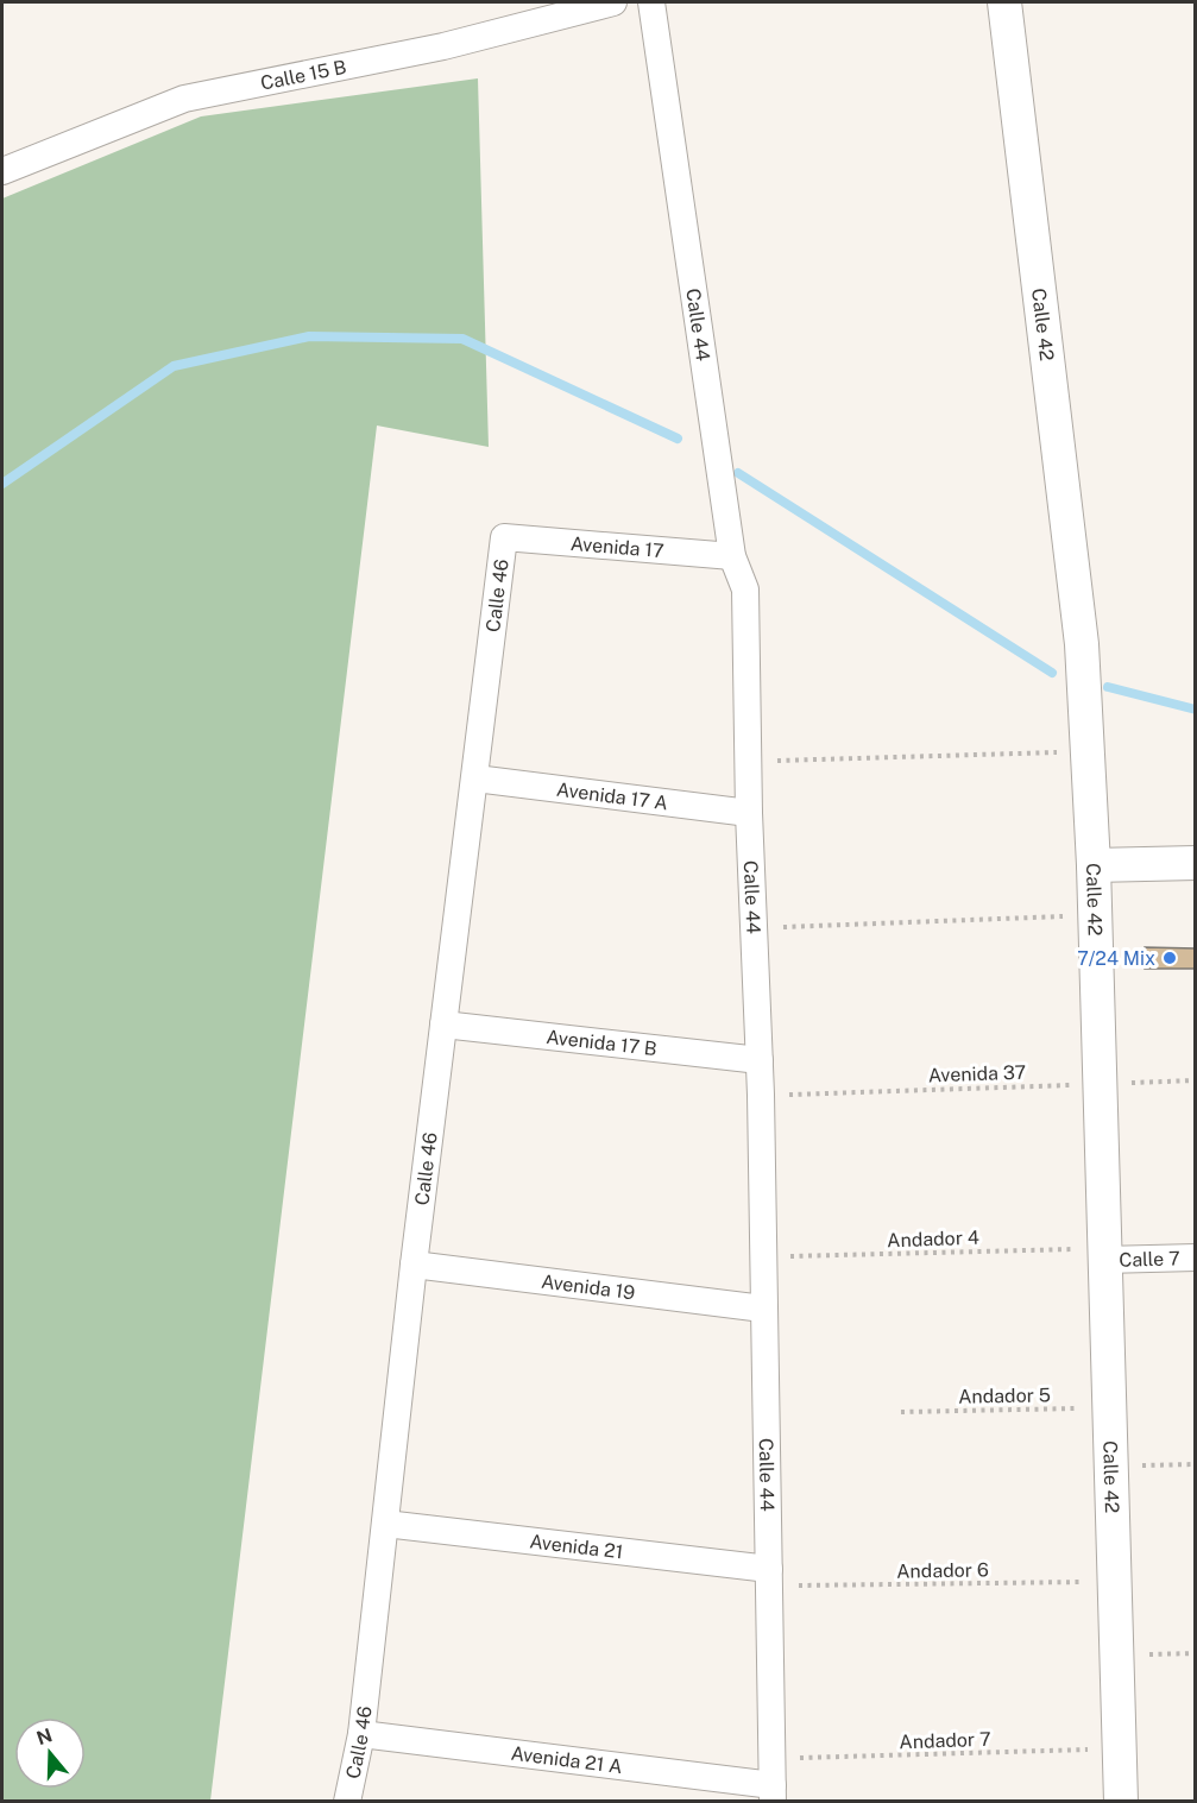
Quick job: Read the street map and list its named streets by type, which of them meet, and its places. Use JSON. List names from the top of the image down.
{
  "streets": {
    "street": [
      "Calle 15 B",
      "Calle 44",
      "Calle 42",
      "Avenida 17",
      "Calle 46",
      "Avenida 17 A",
      "Avenida 17 B",
      "Calle 7",
      "Avenida 19",
      "Avenida 21",
      "Avenida 21 A"
    ],
    "path": [
      "Avenida 37",
      "Andador 4",
      "Andador 5",
      "Andador 6",
      "Andador 7"
    ]
  },
  "crossings": [
    ["Calle 44", "Avenida 17"],
    ["Calle 44", "Avenida 17 A"],
    ["Calle 44", "Avenida 17 B"],
    ["Calle 44", "Avenida 37"],
    ["Calle 44", "Andador 4"],
    ["Calle 44", "Avenida 19"],
    ["Calle 44", "Avenida 21"],
    ["Calle 44", "Andador 6"],
    ["Calle 44", "Andador 7"],
    ["Calle 44", "Avenida 21 A"],
    ["Calle 42", "Avenida 37"],
    ["Calle 42", "Andador 4"],
    ["Calle 42", "Calle 7"],
    ["Calle 42", "Andador 5"],
    ["Calle 42", "Andador 6"],
    ["Calle 42", "Andador 7"],
    ["Avenida 17", "Calle 46"],
    ["Calle 46", "Avenida 17 A"],
    ["Calle 46", "Avenida 17 B"],
    ["Calle 46", "Avenida 19"],
    ["Calle 46", "Avenida 21"],
    ["Calle 46", "Avenida 21 A"],
    ["Andador 4", "Calle 7"],
    ["Avenida 21", "Andador 6"],
    ["Andador 7", "Avenida 21 A"]
  ],
  "places": ["7/24 Mix"],
  "north": "top"
}
